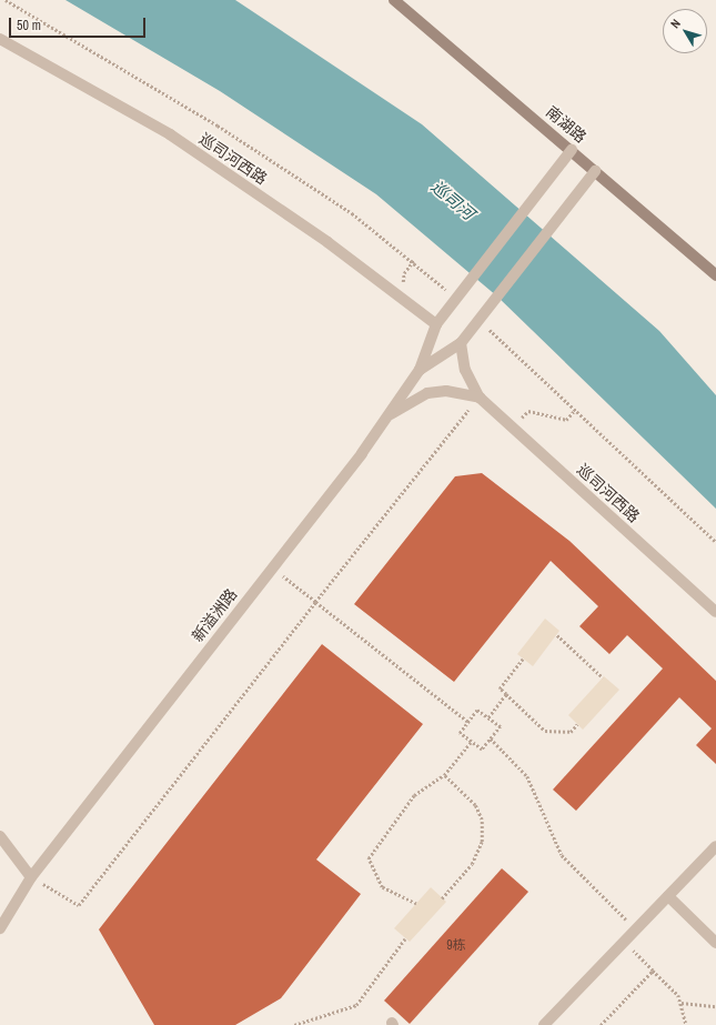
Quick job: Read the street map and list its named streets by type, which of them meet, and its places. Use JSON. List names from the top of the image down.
{
  "streets": {
    "main road": ["南湖路"],
    "street": ["巡司河西路", "新溢洲路"]
  },
  "water": ["巡司河"],
  "house_numbers": ["9栋"],
  "scale_bar": "50 m",
  "north": "top left"
}
